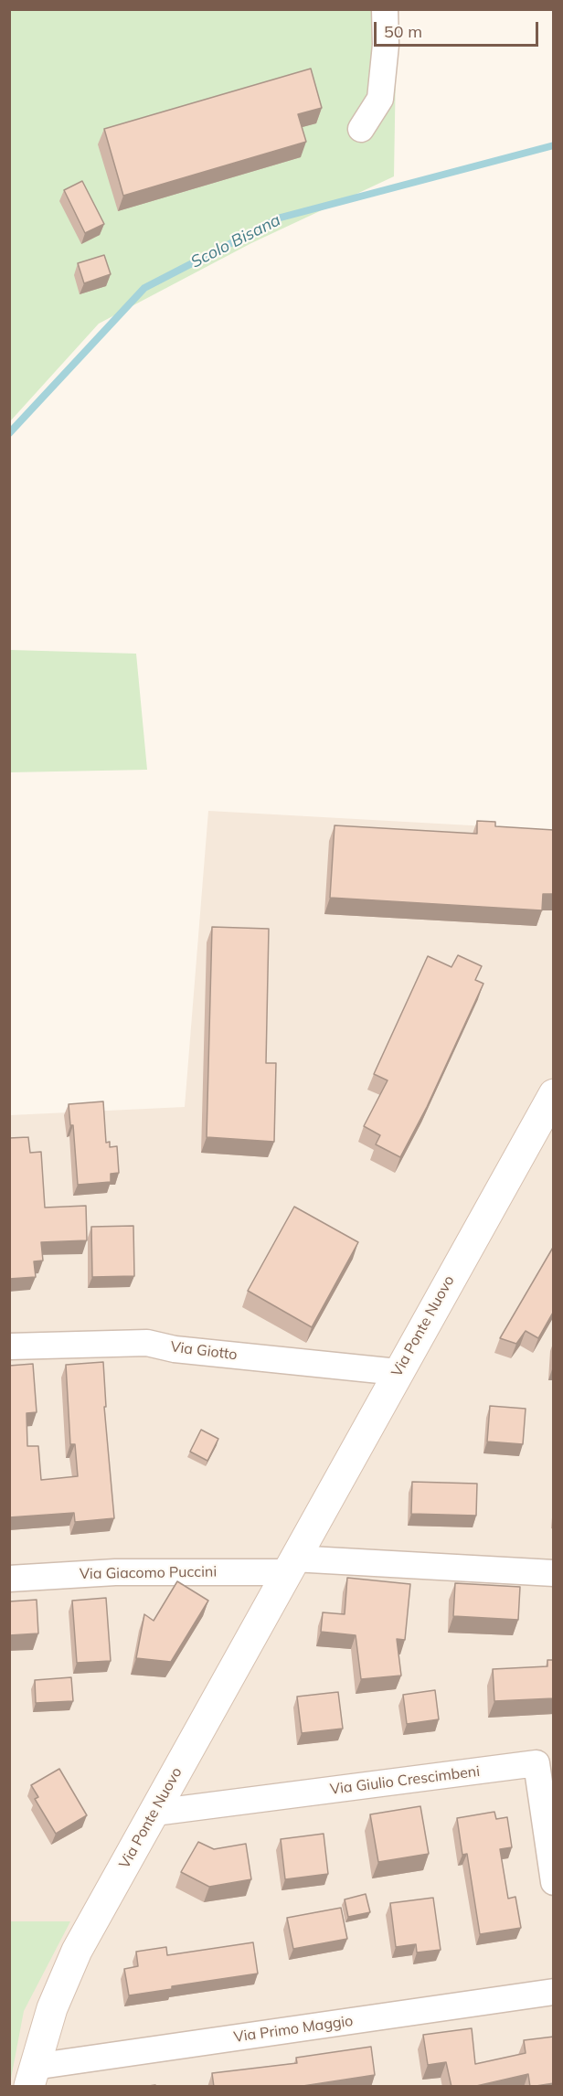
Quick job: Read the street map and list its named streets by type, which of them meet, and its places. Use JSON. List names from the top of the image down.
{
  "streets": {
    "main road": ["Via Ponte Nuovo"],
    "street": [
      "Via Giotto",
      "Via Giacomo Puccini",
      "Via Giulio Crescimbeni",
      "Via Primo Maggio"
    ]
  },
  "crossings": [
    ["Via Ponte Nuovo", "Via Giotto"],
    ["Via Ponte Nuovo", "Via Giacomo Puccini"],
    ["Via Ponte Nuovo", "Via Giulio Crescimbeni"],
    ["Via Ponte Nuovo", "Via Primo Maggio"]
  ],
  "water": ["Scolo Bisana"],
  "scale_bar": "50 m"
}
